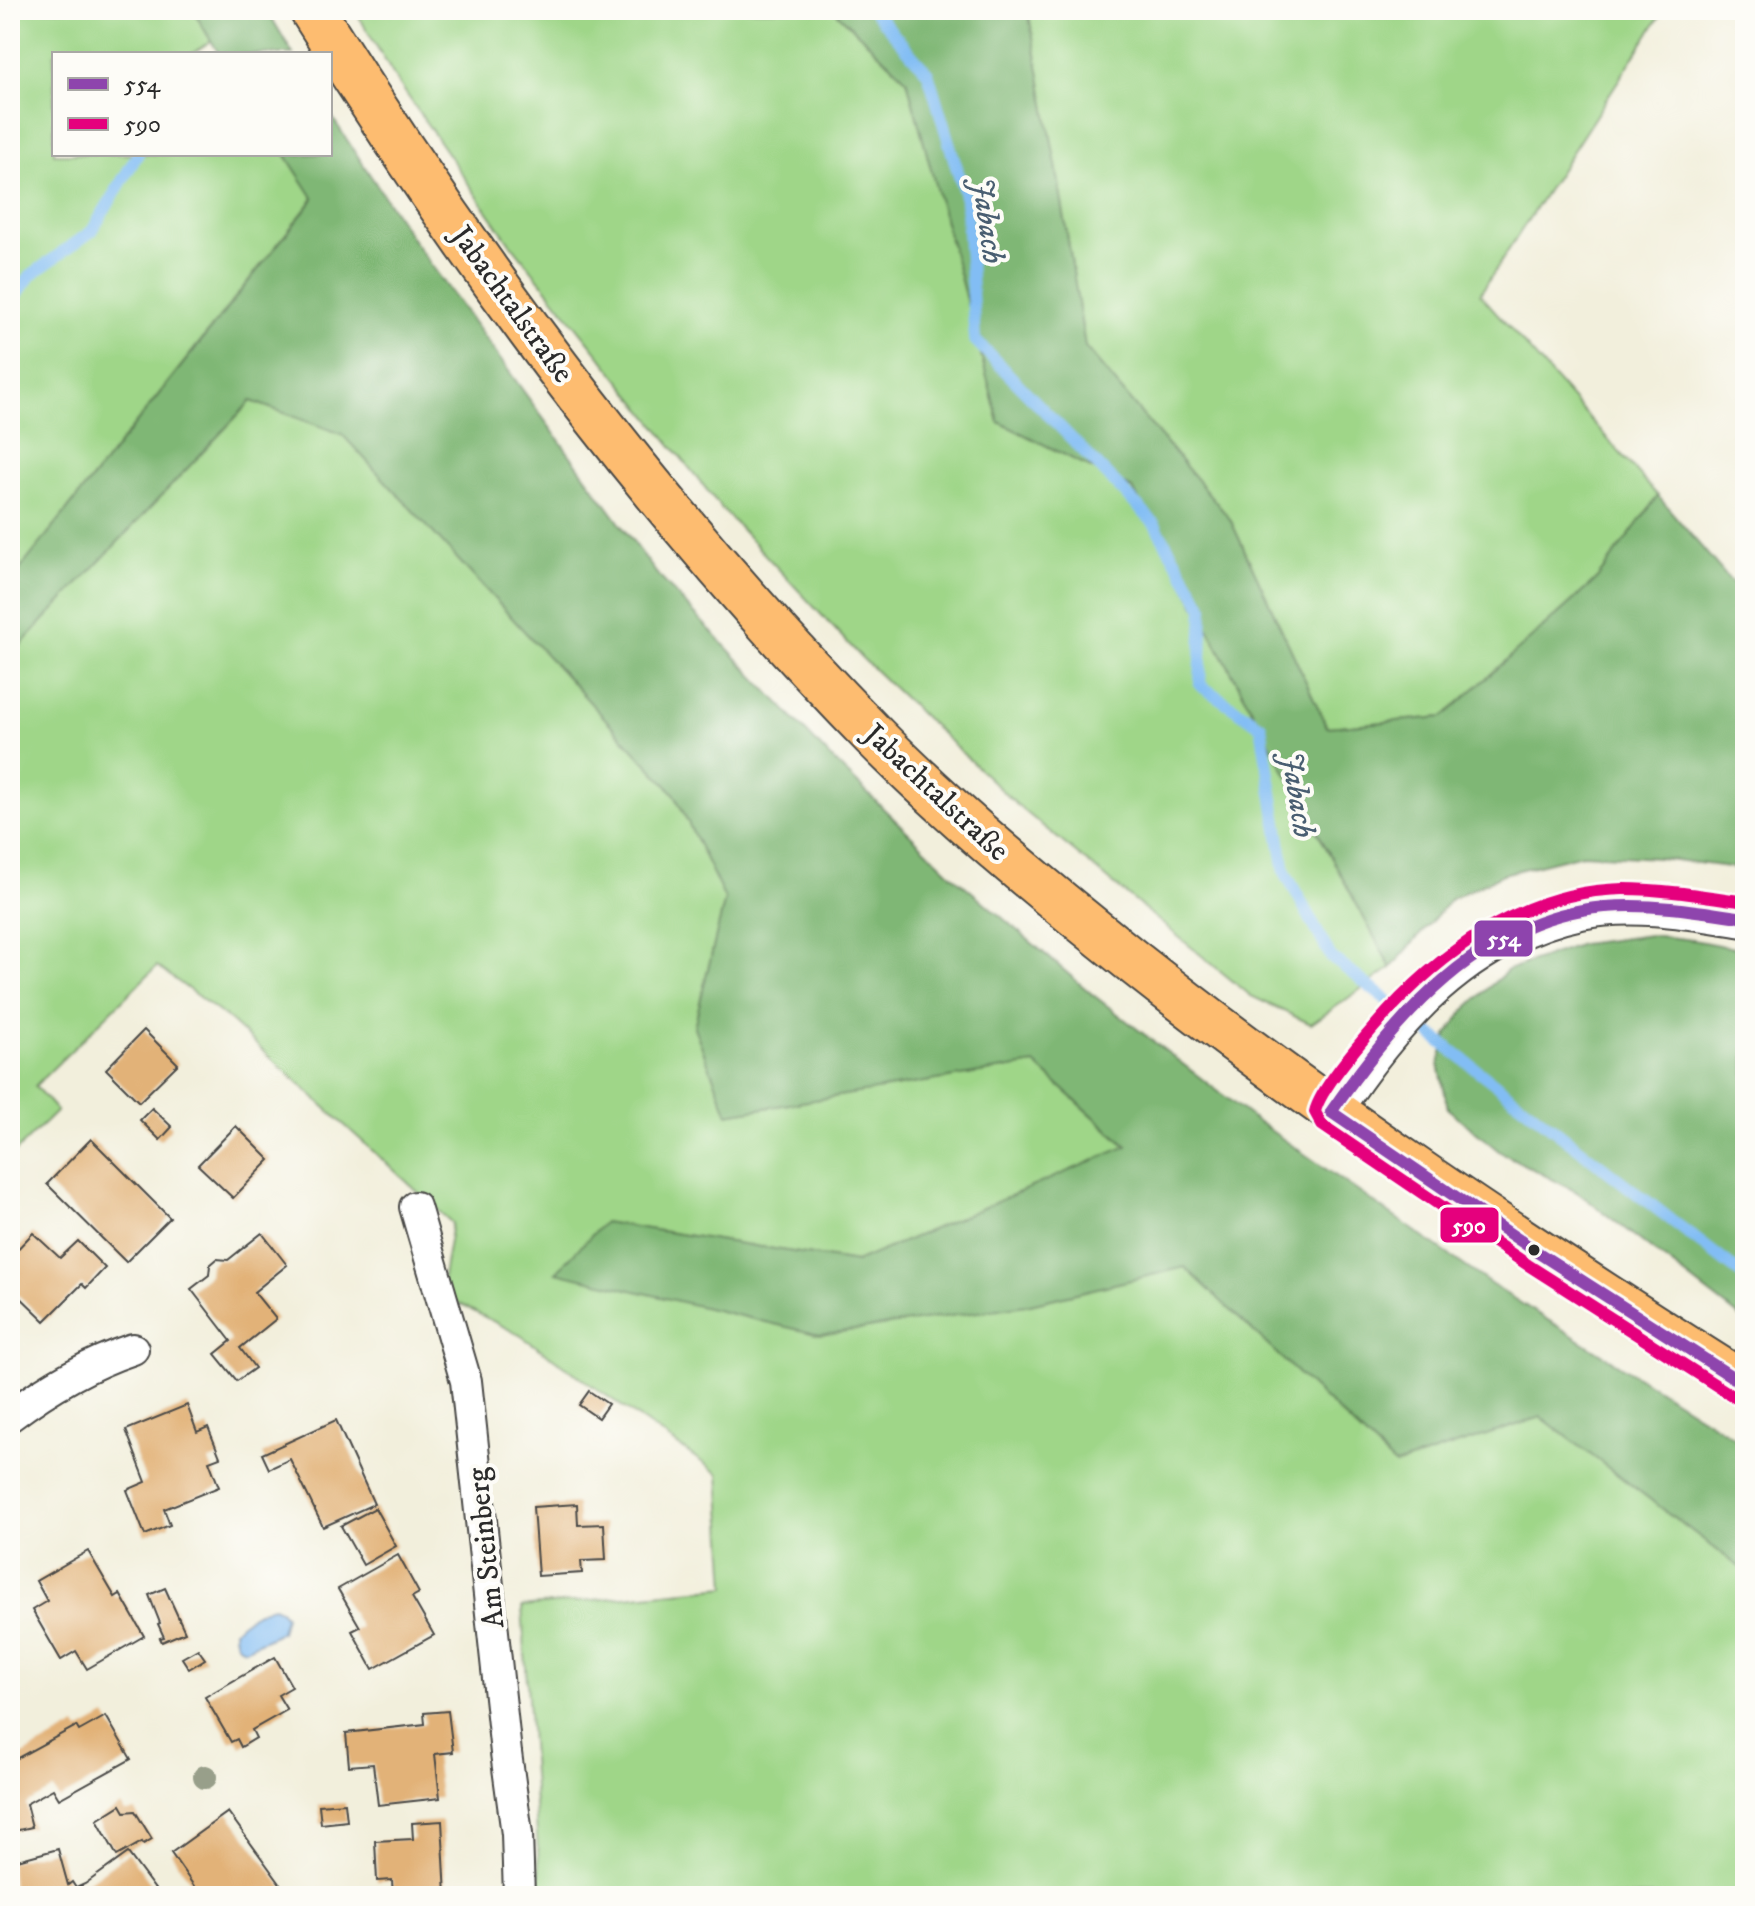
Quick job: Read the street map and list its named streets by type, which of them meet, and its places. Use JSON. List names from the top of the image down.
{
  "streets": {
    "main road": ["Jabachtalstraße"],
    "street": ["Am Steinberg"]
  },
  "water": ["Jabach"],
  "lines": ["transit line 590", "transit line 554"],
  "legend": ["554", "590"]
}
